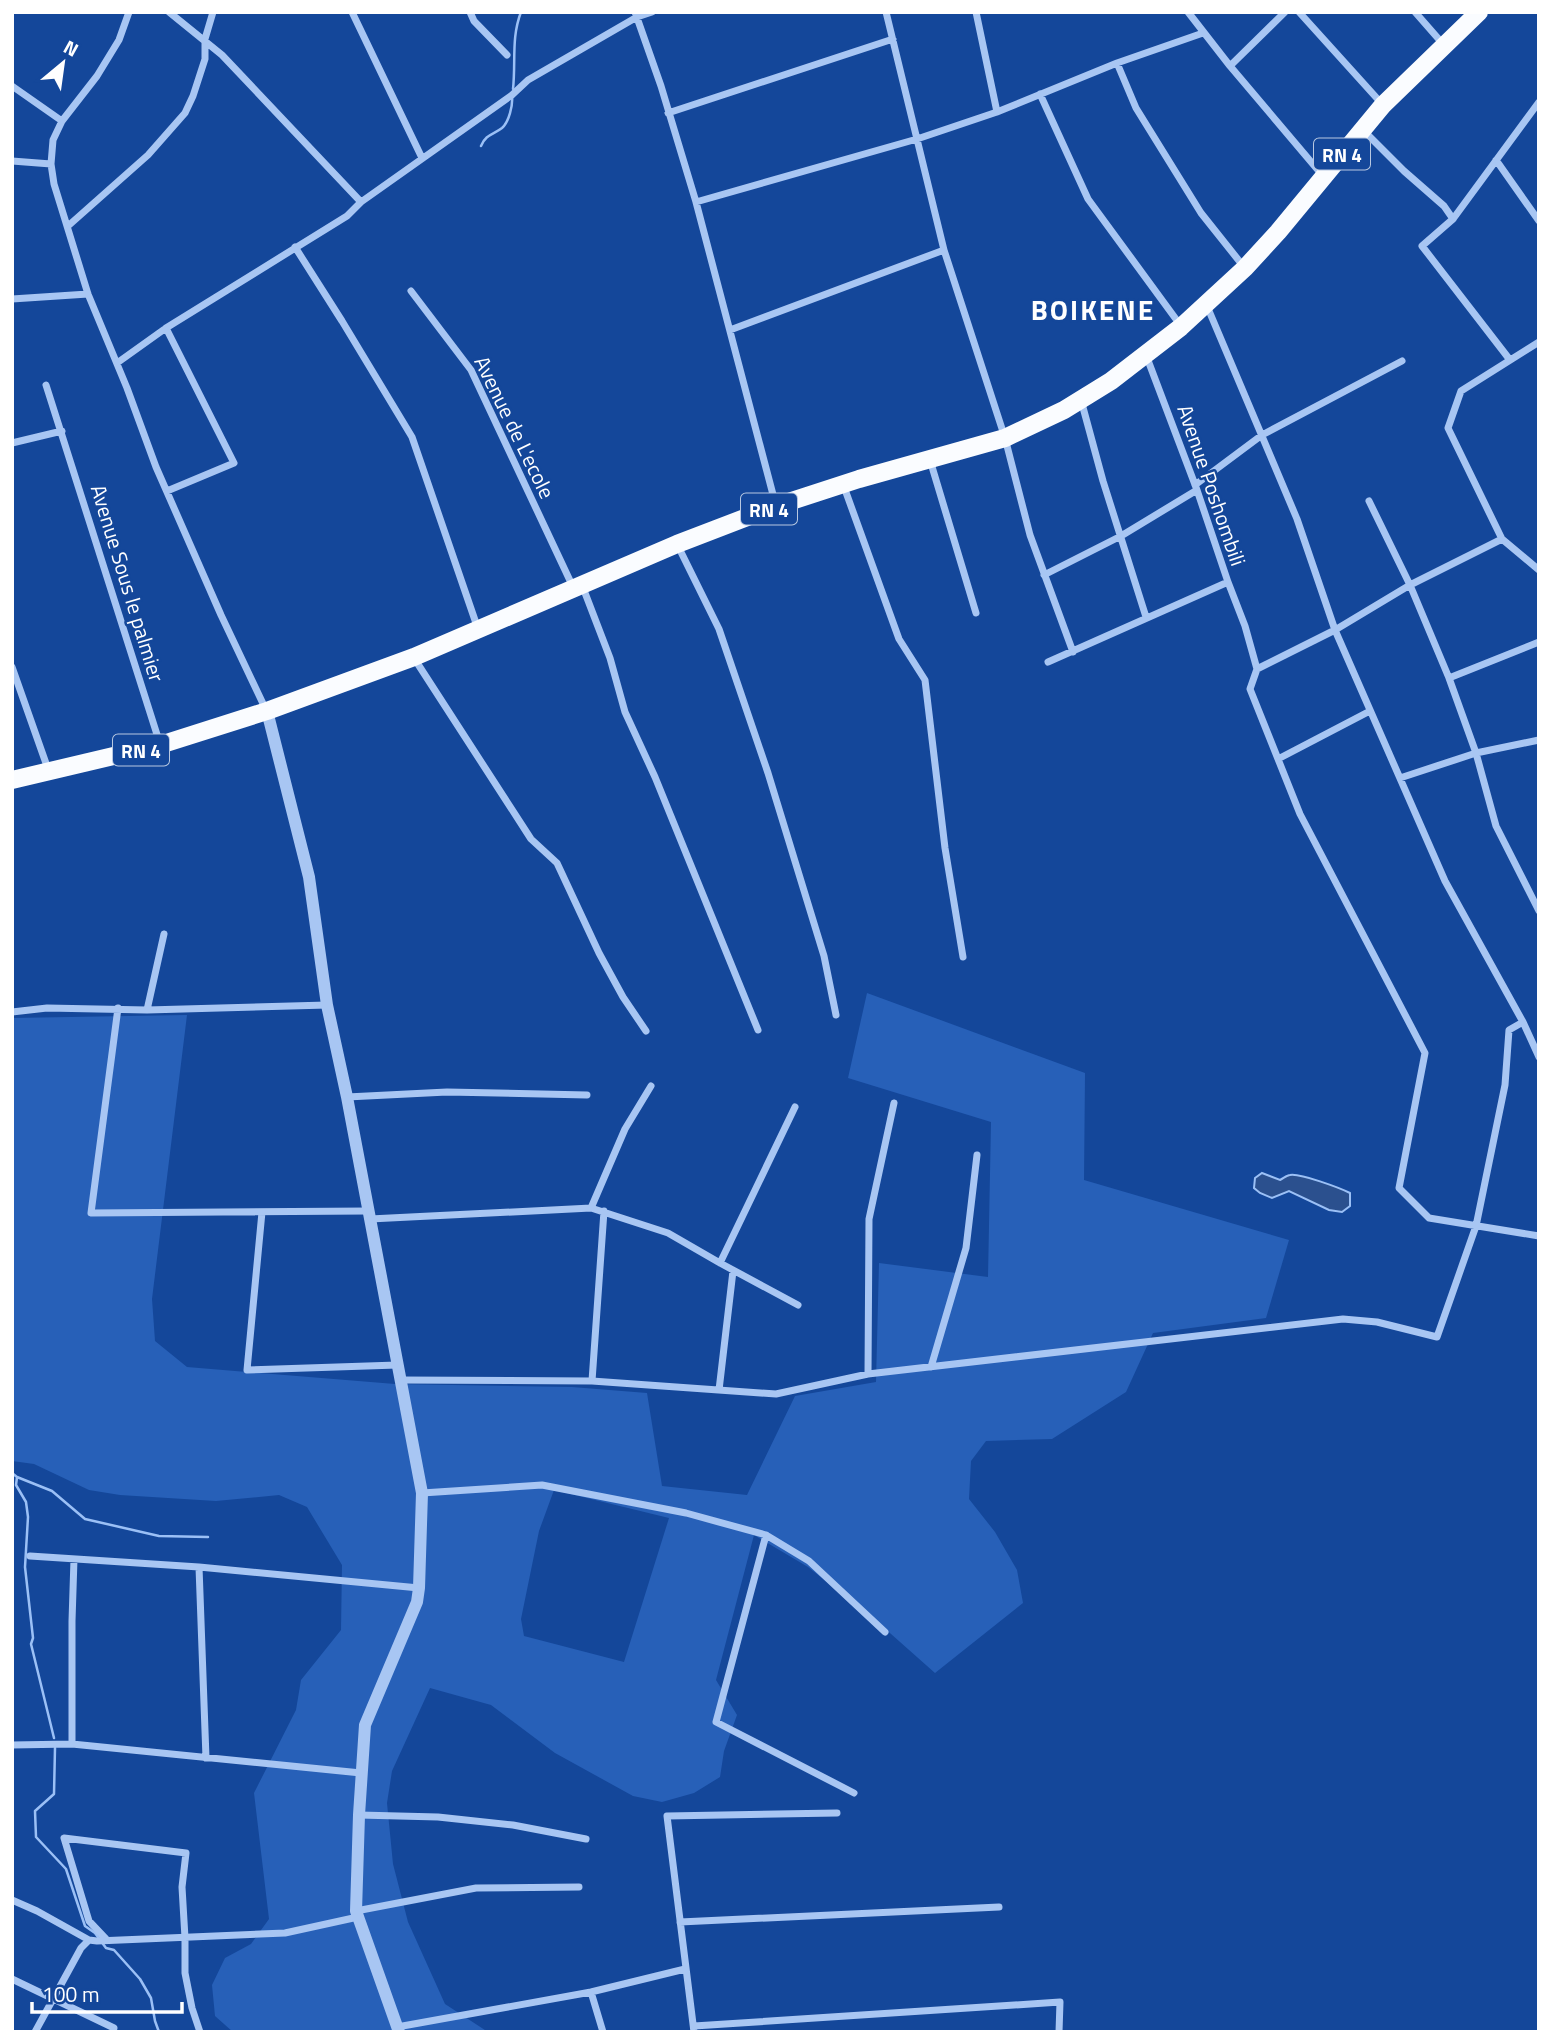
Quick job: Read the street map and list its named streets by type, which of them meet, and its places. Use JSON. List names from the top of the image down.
{
  "streets": {
    "highway": ["RN 4"],
    "street": ["Avenue de L'ecole", "Avenue Poshombili", "Avenue Sous le palmier"]
  },
  "crossings": [
    ["RN 4", "Avenue de L'ecole"],
    ["RN 4", "Avenue Poshombili"],
    ["RN 4", "Avenue Sous le palmier"]
  ],
  "districts": ["BOIKENE"],
  "scale_bar": "100 m",
  "north": "top right"
}
